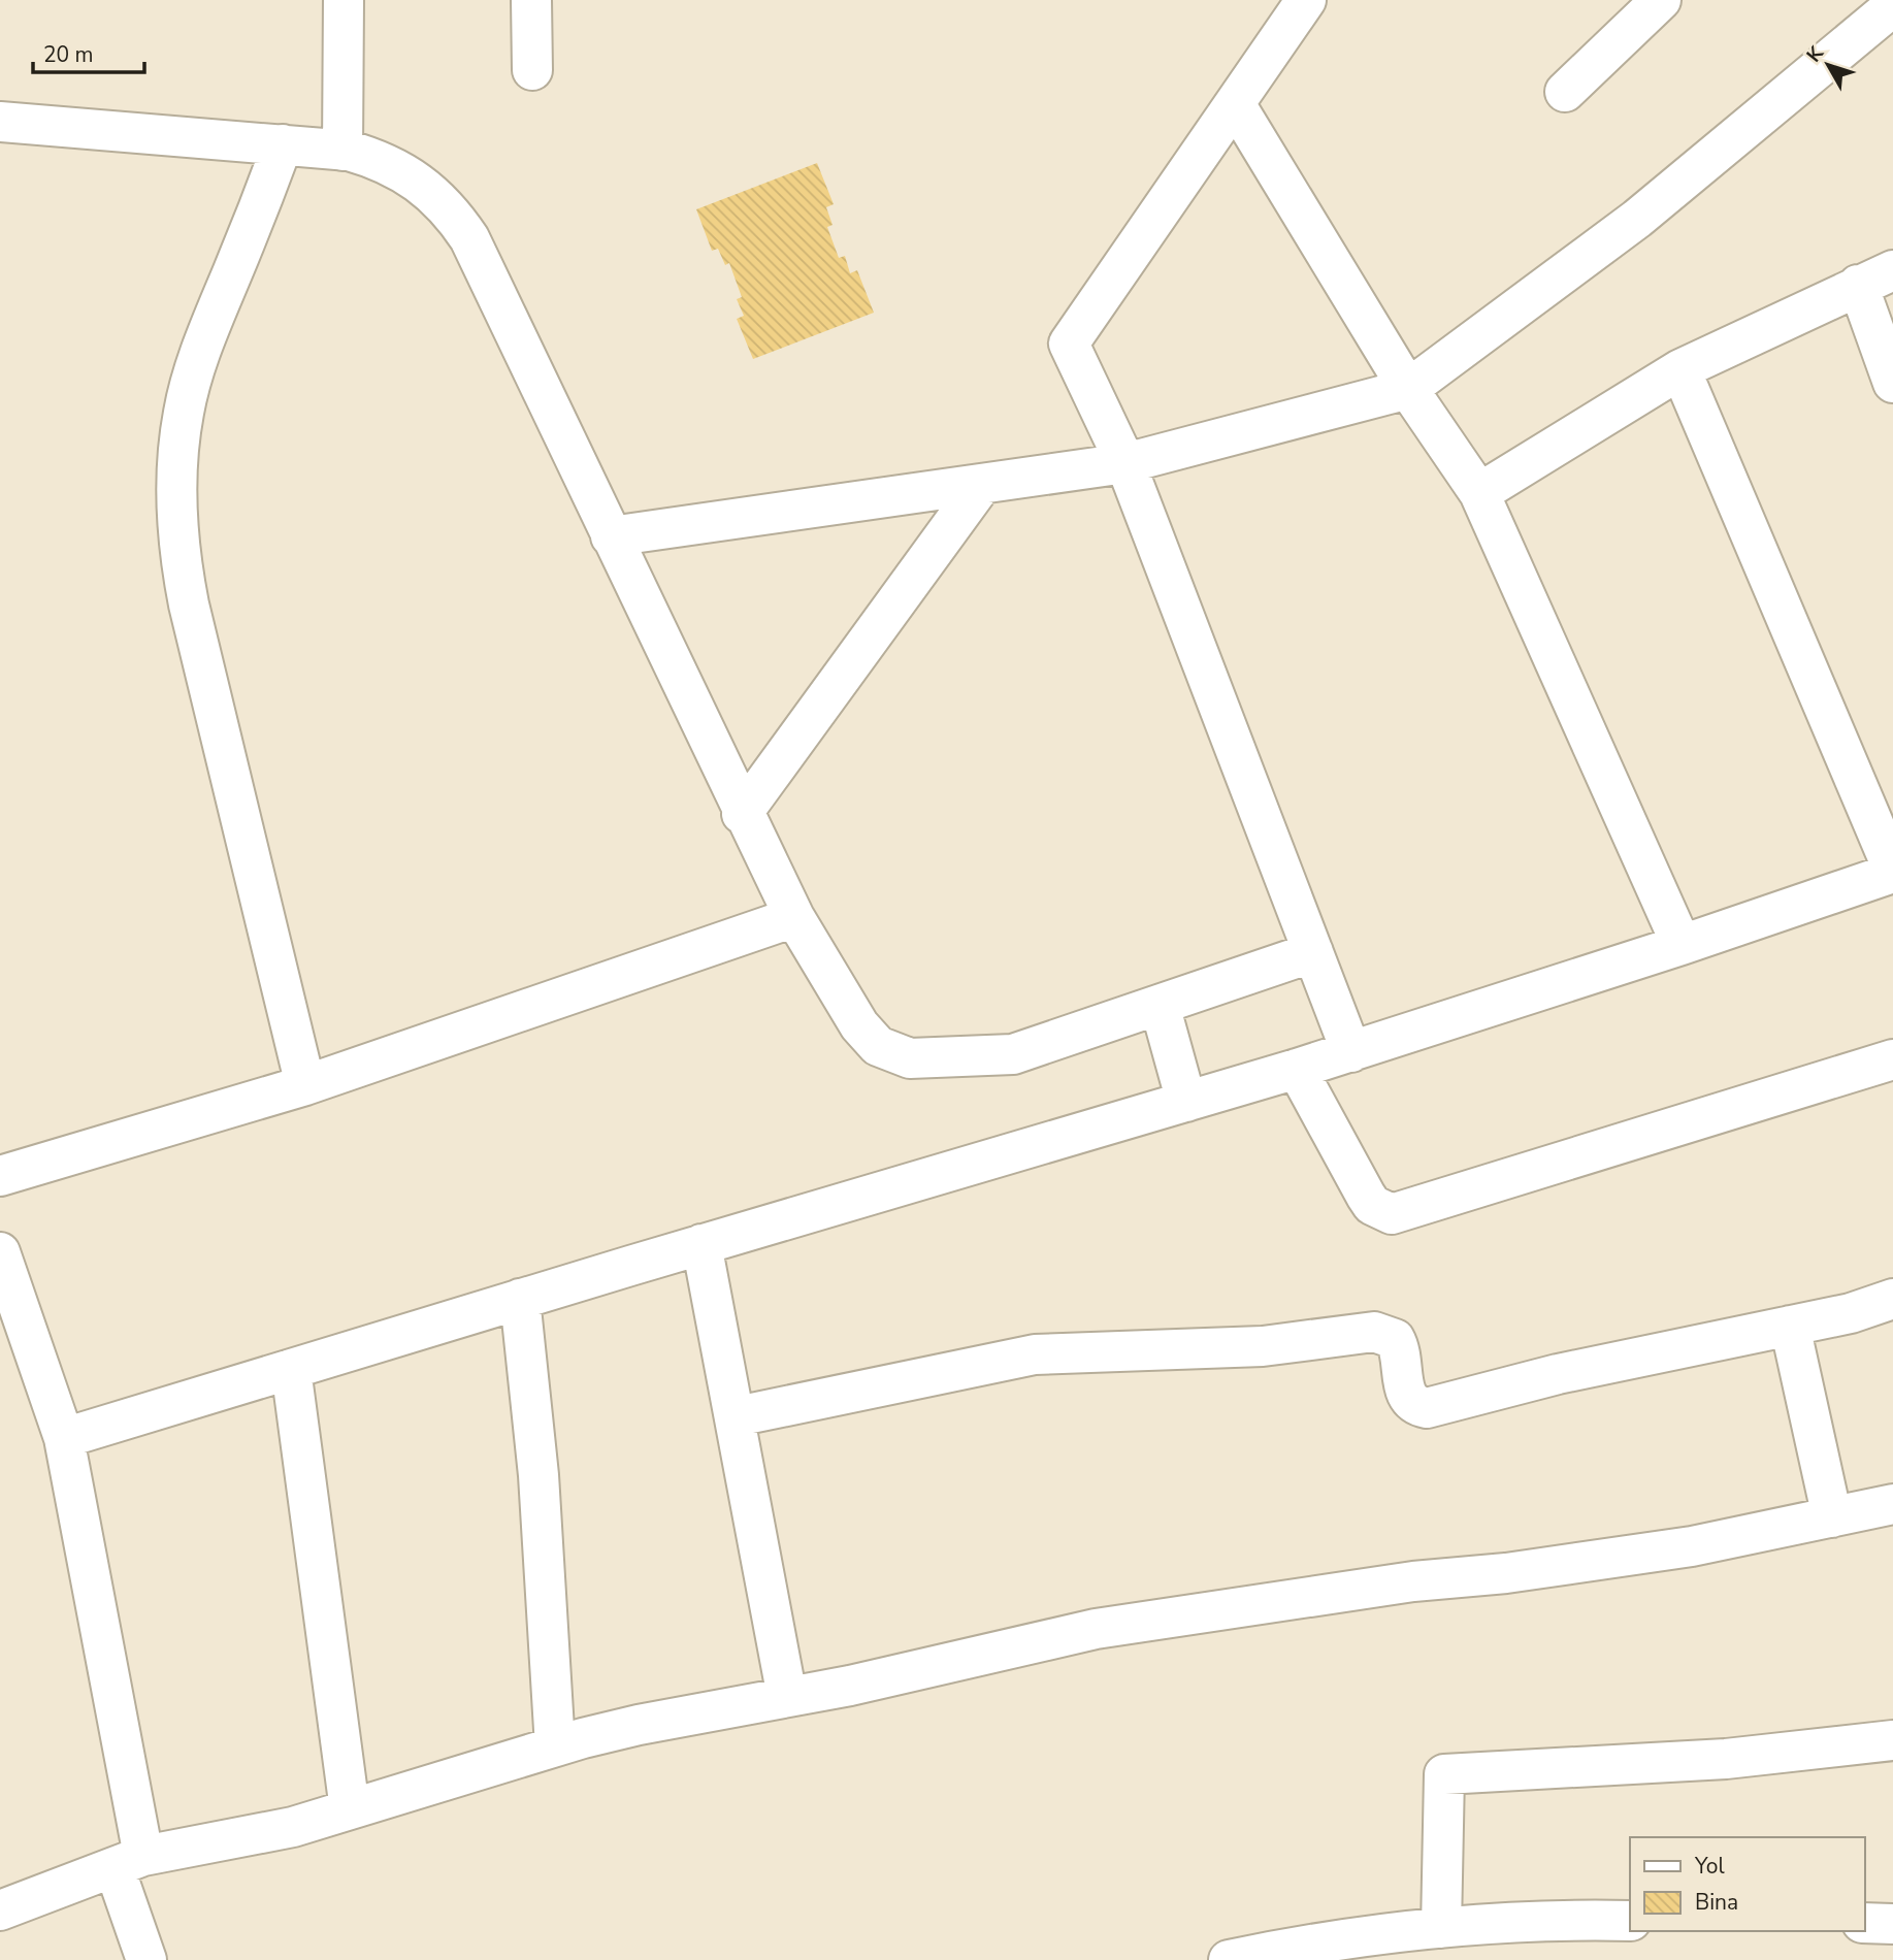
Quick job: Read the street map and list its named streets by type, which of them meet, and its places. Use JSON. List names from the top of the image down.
{
  "legend": ["Yol", "Bina"],
  "scale_bar": "20 m",
  "north": "top left"
}
